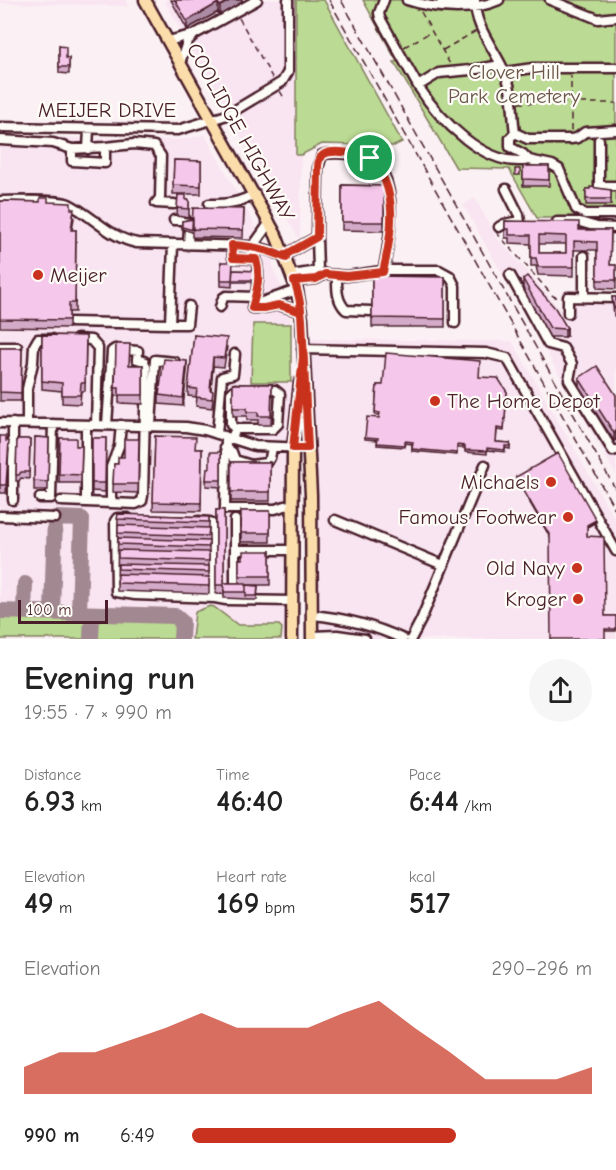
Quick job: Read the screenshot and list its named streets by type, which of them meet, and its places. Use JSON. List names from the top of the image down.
{
  "streets": {
    "main road": ["COOLIDGE HIGHWAY"],
    "street": ["MEIJER DRIVE"]
  },
  "crossings": [
    ["MEIJER DRIVE", "COOLIDGE HIGHWAY"]
  ],
  "parks": ["Clover Hill Park Cemetery"],
  "places": [
    "Meijer",
    "The Home Depot",
    "Michaels",
    "Famous Footwear",
    "Old Navy",
    "Kroger"
  ],
  "scale_bar": "100 m",
  "page": {
    "scale": "100 m",
    "heading": ["Evening run", "19:55 · 7 × 990 m"],
    "stats": [
      ["Distance", "6.93 km"],
      ["Time", "46:40"],
      ["Pace", "6:44 /km"],
      ["Elevation", "49 m"],
      ["Heart rate", "169 bpm"],
      ["kcal", "517"]
    ],
    "chart": ["Elevation", "290–296 m"],
    "list": [
      {
        "name": "990 m",
        "note": "6:49"
      }
    ]
  }
}
